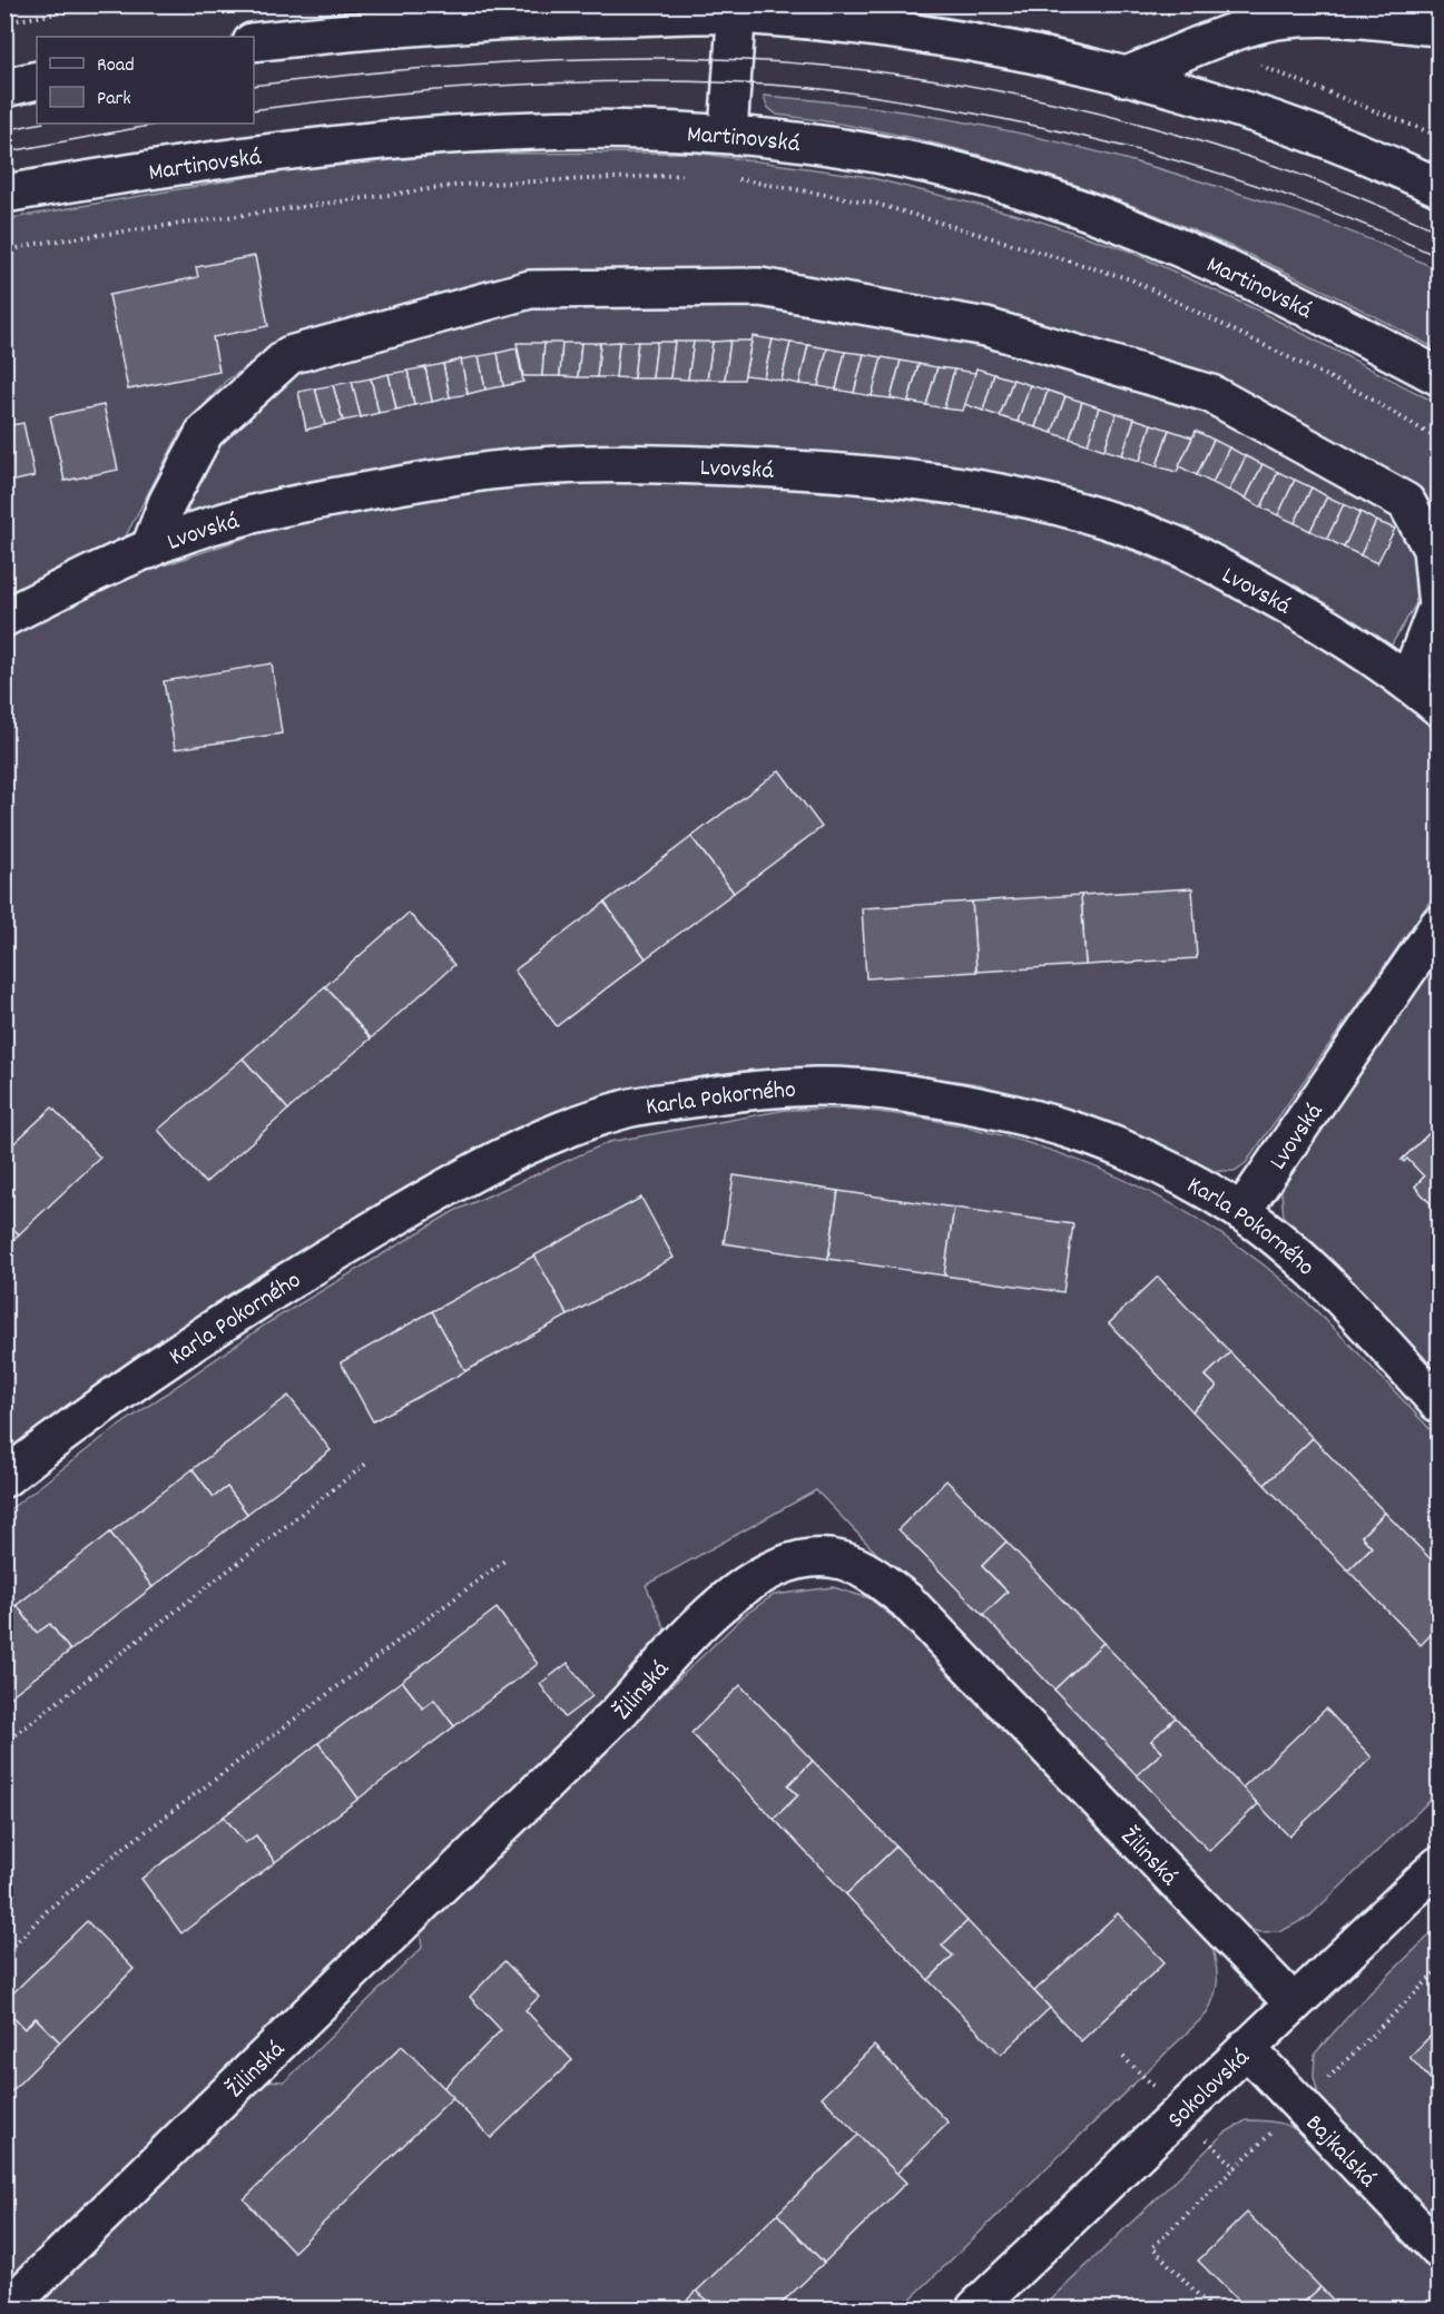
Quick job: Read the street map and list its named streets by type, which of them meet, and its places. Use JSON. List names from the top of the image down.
{
  "streets": {
    "street": [
      "Martinovská",
      "Lvovská",
      "Karla Pokorného",
      "Žilinská",
      "Sokolovská",
      "Bajkalská"
    ]
  },
  "crossings": [
    ["Lvovská", "Karla Pokorného"],
    ["Žilinská", "Sokolovská"],
    ["Sokolovská", "Bajkalská"]
  ],
  "legend": ["Road", "Park"]
}
